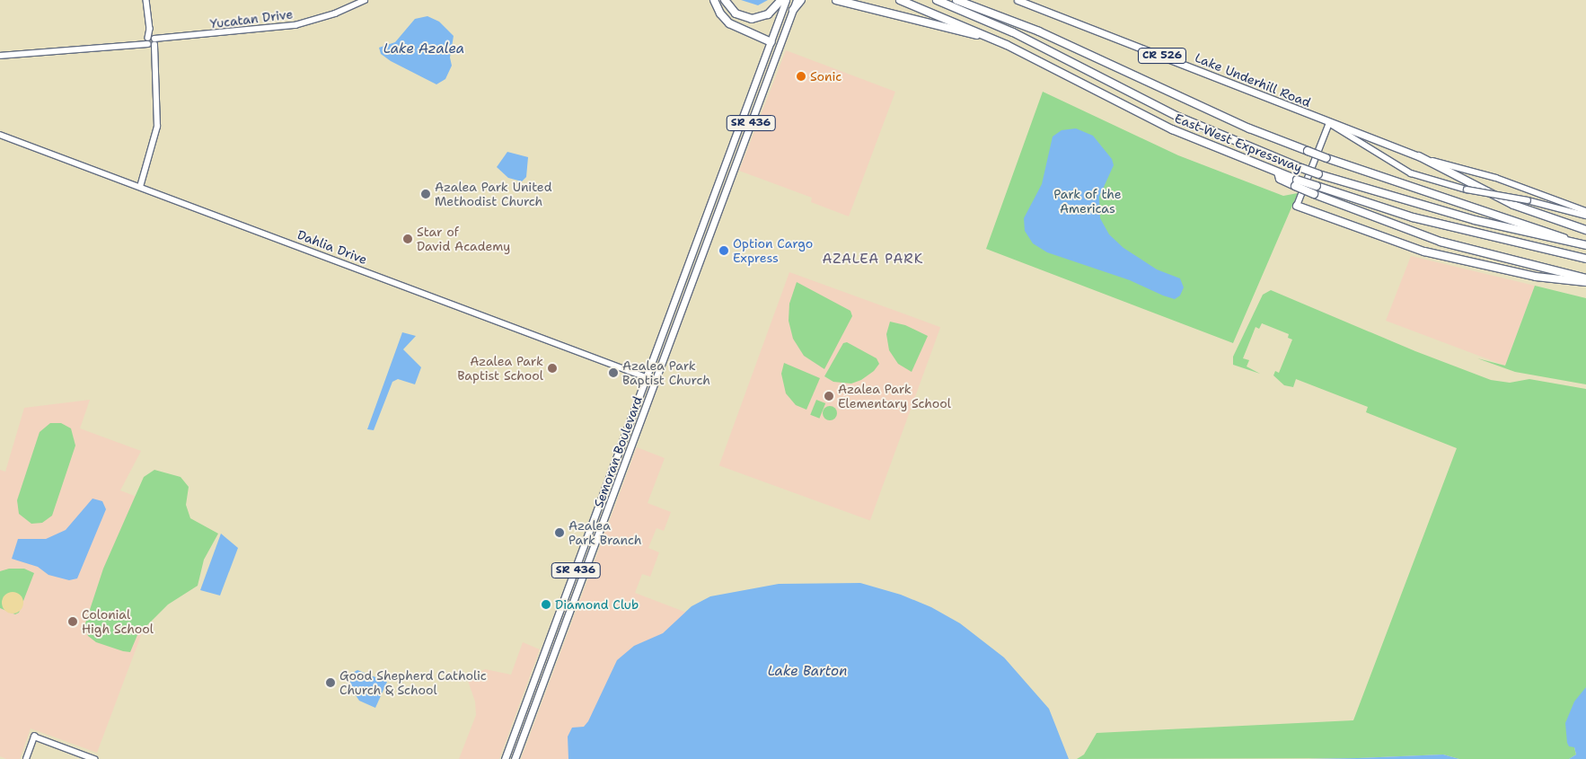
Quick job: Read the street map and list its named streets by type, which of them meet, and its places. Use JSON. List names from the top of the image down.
{
  "streets": {
    "highway": ["East-West Expressway"],
    "main road": [
      "CR 526",
      "Lake Underhill Road",
      "SR 436",
      "Semoran Boulevard"
    ],
    "street": ["Yucatan Drive", "Dahlia Drive"]
  },
  "crossings": [
    ["Dahlia Drive", "Semoran Boulevard"]
  ],
  "districts": ["AZALEA PARK"],
  "water": ["Lake Azalea", "Lake Barton"],
  "parks": ["Park of the Americas"],
  "places": [
    "Sonic",
    "Azalea Park United Methodist Church",
    "Star of David Academy",
    "Option Cargo Express",
    "Azalea Park Baptist School",
    "Azalea Park Baptist Church",
    "Azalea Park Elementary School",
    "Azalea Park Branch",
    "Diamond Club",
    "Colonial High School",
    "Good Shepherd Catholic Church & School"
  ]
}
